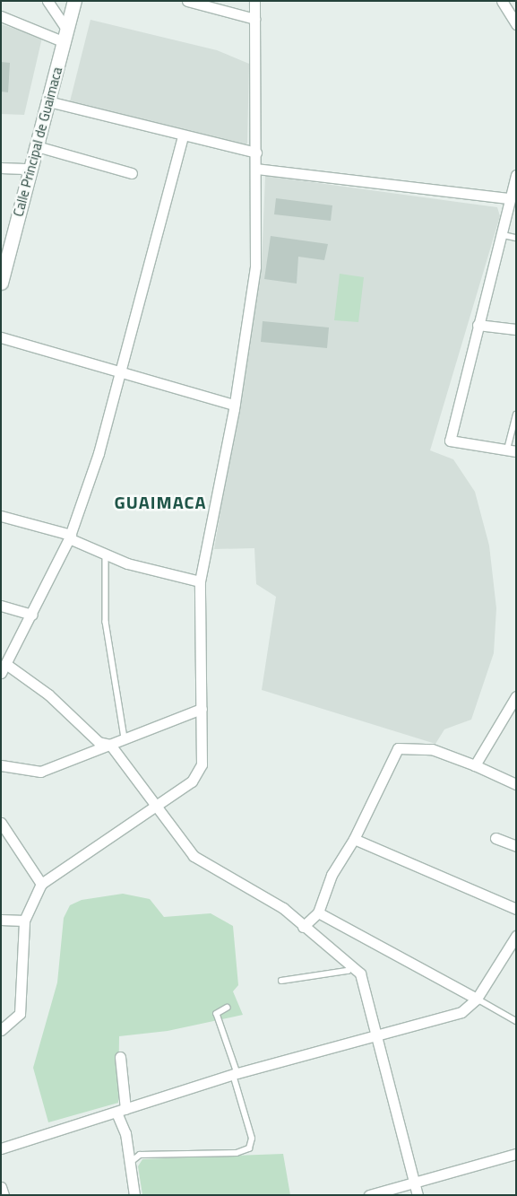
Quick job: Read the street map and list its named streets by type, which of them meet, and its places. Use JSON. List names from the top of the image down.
{
  "streets": {
    "main road": ["Calle Principal de Guaimaca"]
  },
  "districts": ["GUAIMACA"]
}
